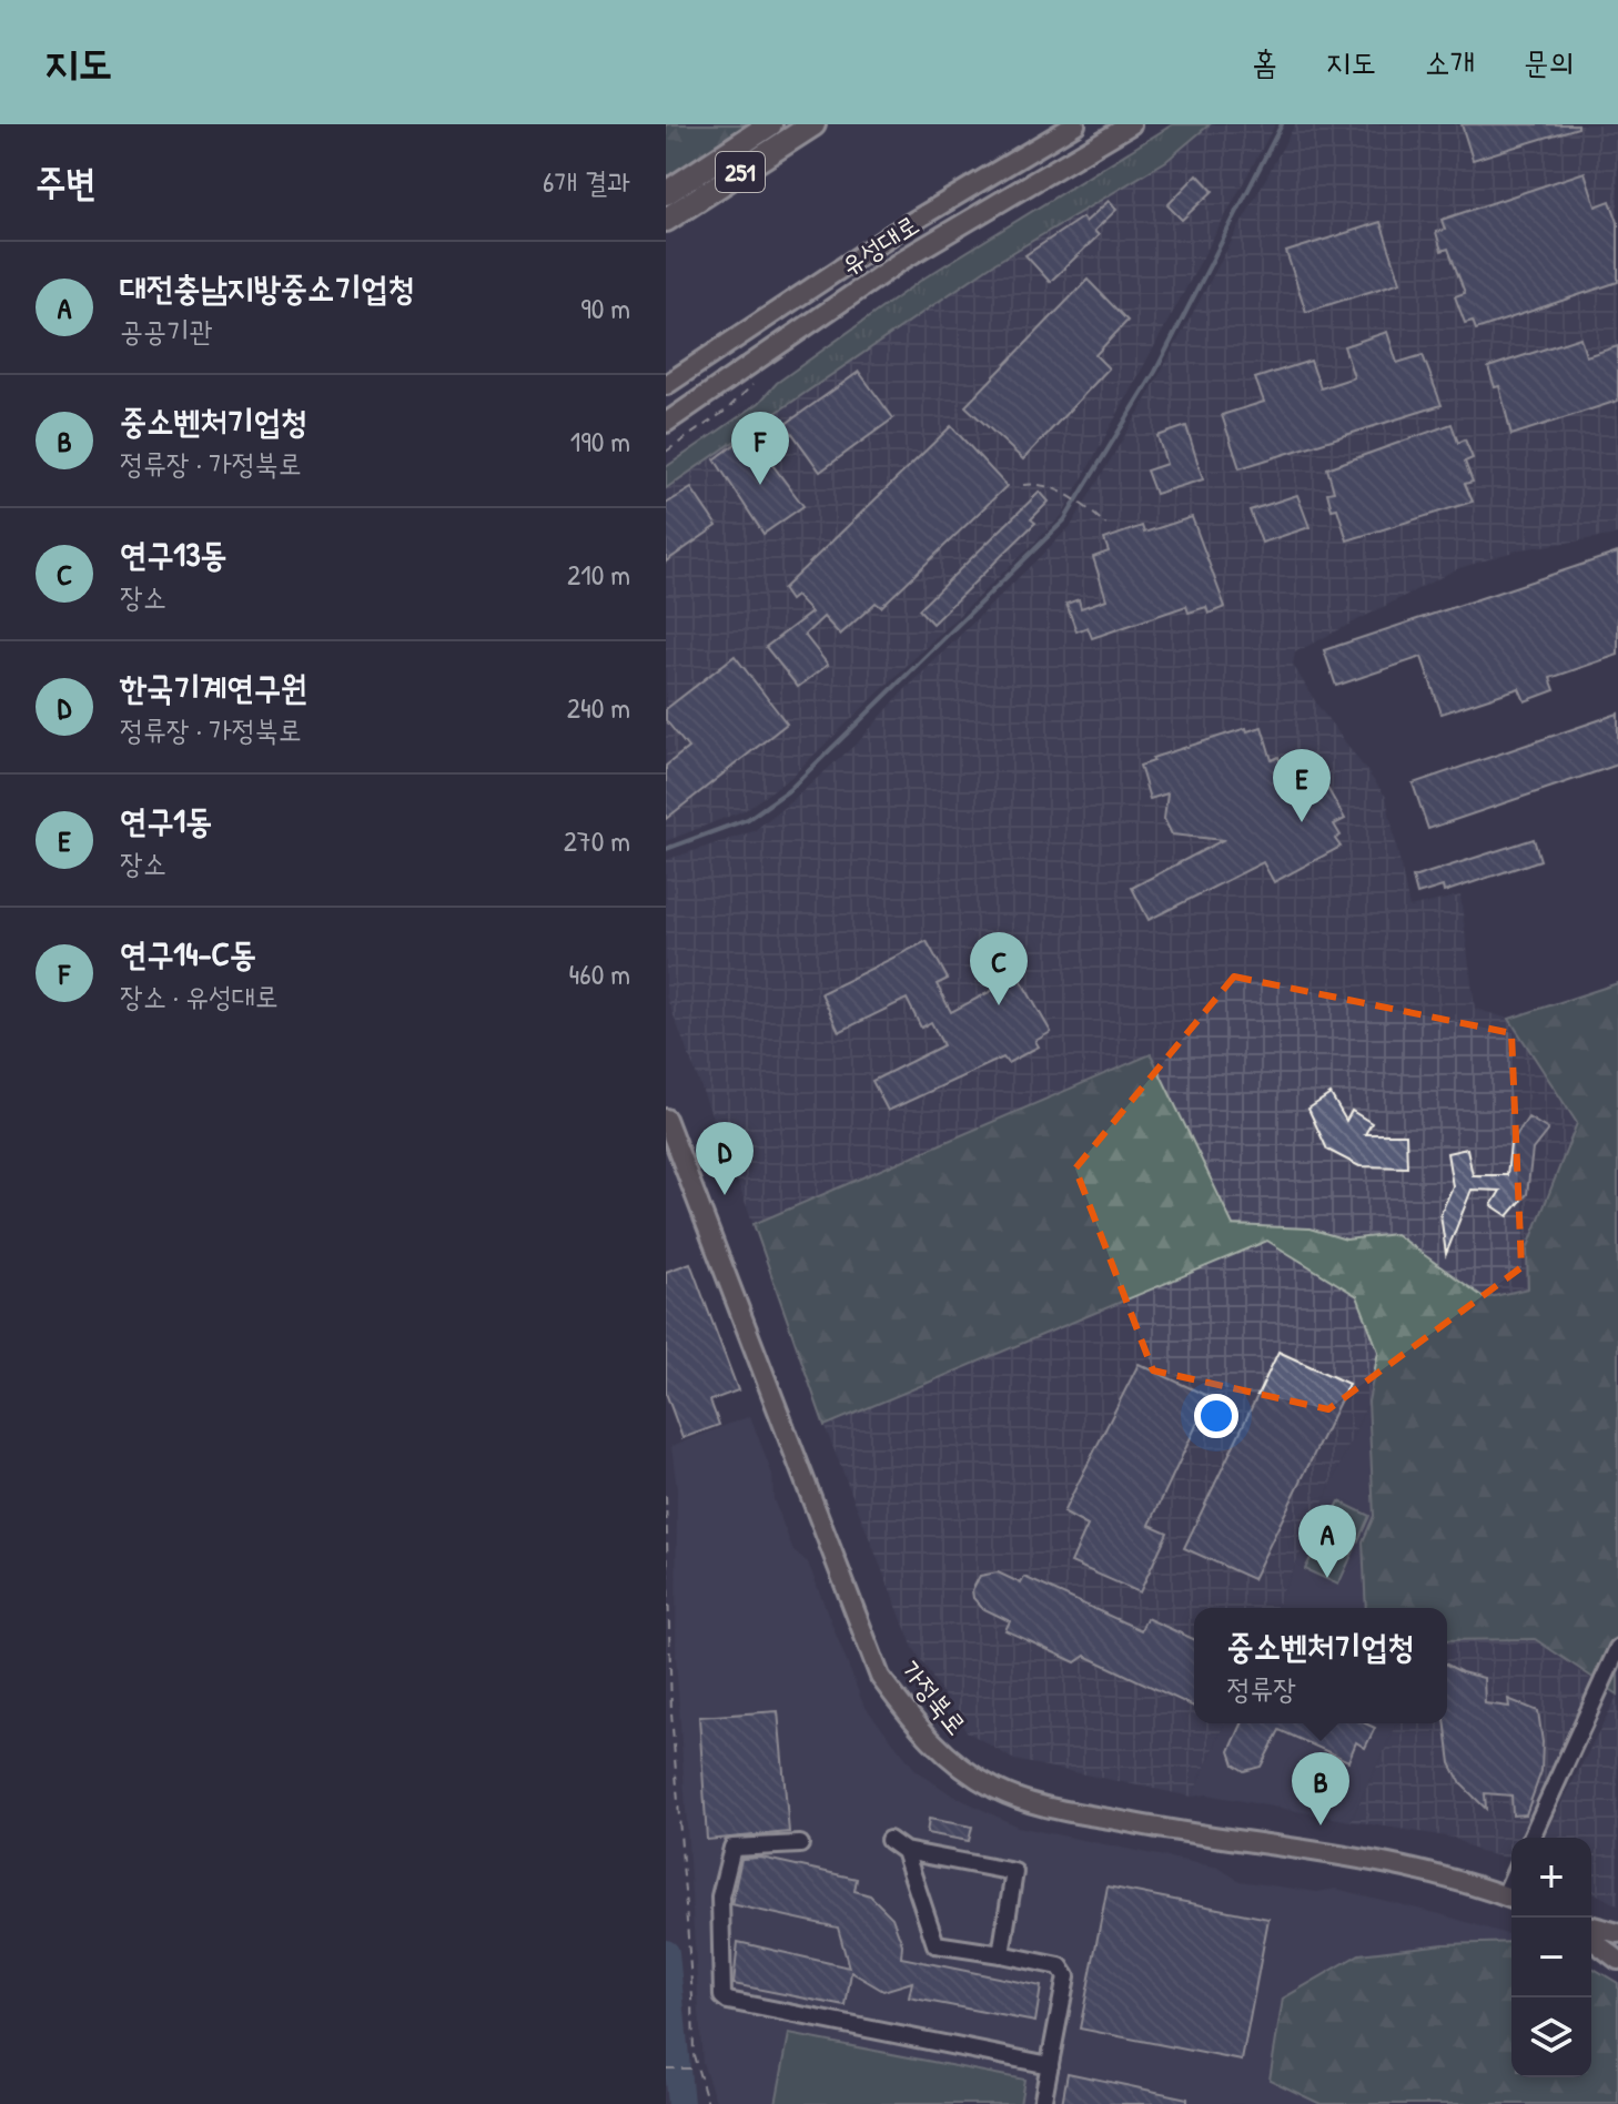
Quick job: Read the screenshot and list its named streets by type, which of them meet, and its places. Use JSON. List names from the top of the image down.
{
  "streets": {
    "highway": ["251"],
    "main road": ["유성대로", "가정북로"]
  },
  "page": {
    "header": "지도",
    "nav": [
      "홈",
      "지도",
      "소개",
      "문의"
    ],
    "heading": ["주변", "6개 결과"],
    "list": [
      {
        "mark": "A",
        "name": "대전충남지방중소기업청",
        "note": "공공기관",
        "value": "90 m"
      },
      {
        "mark": "B",
        "name": "중소벤처기업청",
        "note": "정류장 · 가정북로",
        "value": "190 m"
      },
      {
        "mark": "C",
        "name": "연구13동",
        "note": "장소",
        "value": "210 m"
      },
      {
        "mark": "D",
        "name": "한국기계연구원",
        "note": "정류장 · 가정북로",
        "value": "240 m"
      },
      {
        "mark": "E",
        "name": "연구1동",
        "note": "장소",
        "value": "270 m"
      },
      {
        "mark": "F",
        "name": "연구14-C동",
        "note": "장소 · 유성대로",
        "value": "460 m"
      }
    ],
    "pins": [
      "F",
      "E",
      "C",
      "D",
      "A",
      "B"
    ],
    "popup": ["중소벤처기업청", "정류장"],
    "map_buttons": ["+", "−"]
  }
}
